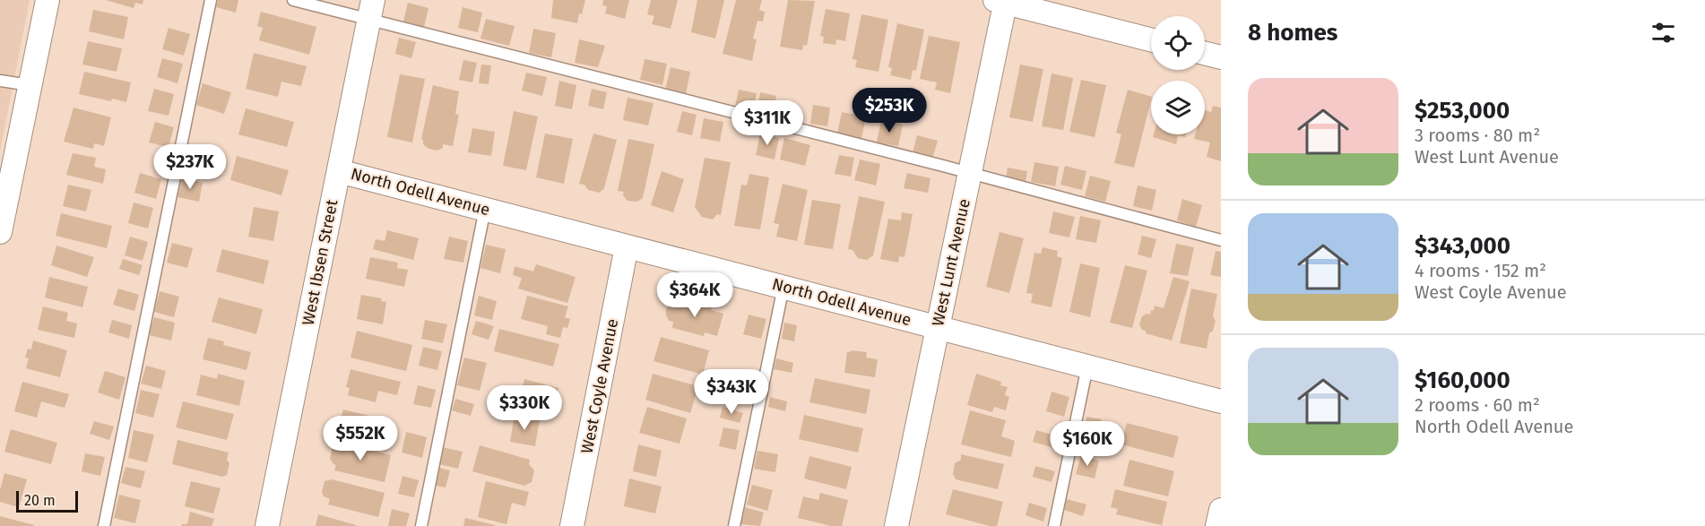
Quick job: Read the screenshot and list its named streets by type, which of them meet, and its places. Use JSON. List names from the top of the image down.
{
  "streets": {
    "street": [
      "North Odell Avenue",
      "West Ibsen Street",
      "West Lunt Avenue",
      "West Coyle Avenue"
    ]
  },
  "crossings": [
    ["North Odell Avenue", "West Ibsen Street"],
    ["North Odell Avenue", "West Lunt Avenue"],
    ["North Odell Avenue", "West Coyle Avenue"]
  ],
  "scale_bar": "20 m",
  "page": {
    "heading": "8 homes",
    "list": [
      {
        "name": "$253,000",
        "note": "3 rooms · 80 m² · West Lunt Avenue"
      },
      {
        "name": "$343,000",
        "note": "4 rooms · 152 m² · West Coyle Avenue"
      },
      {
        "name": "$160,000",
        "note": "2 rooms · 60 m² · North Odell Avenue"
      }
    ],
    "price": [
      "$253K",
      "$311K",
      "$237K",
      "$364K",
      "$343K",
      "$330K",
      "$552K",
      "$160K"
    ],
    "scale": "20 m"
  }
}
